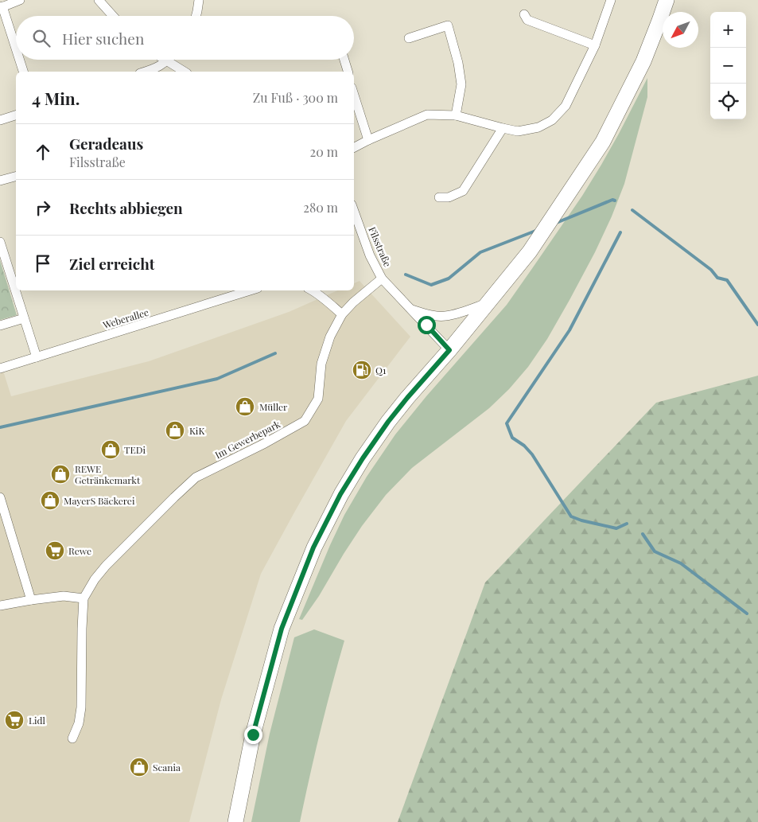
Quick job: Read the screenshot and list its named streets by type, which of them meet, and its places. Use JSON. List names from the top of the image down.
{
  "streets": {
    "street": ["Filsstraße", "Weberallee", "Im Gewerbepark"]
  },
  "crossings": [
    ["Filsstraße", "Im Gewerbepark"]
  ],
  "places": {
    "fuel station": ["Q1"],
    "shop": [
      "Müller",
      "KiK",
      "TEDi",
      "REWE Getränkemarkt",
      "MayerS Bäckerei",
      "Scania"
    ],
    "supermarket": ["Rewe", "Lidl"]
  },
  "north": "bottom left",
  "page": {
    "map_buttons": ["+", "−"],
    "search": "Hier suchen",
    "heading": ["4 Min.", "Zu Fuß · 300 m"],
    "list": [
      ["Geradeaus", "Filsstraße", "20 m"],
      ["Rechts abbiegen", "280 m"],
      "Ziel erreicht"
    ]
  }
}
